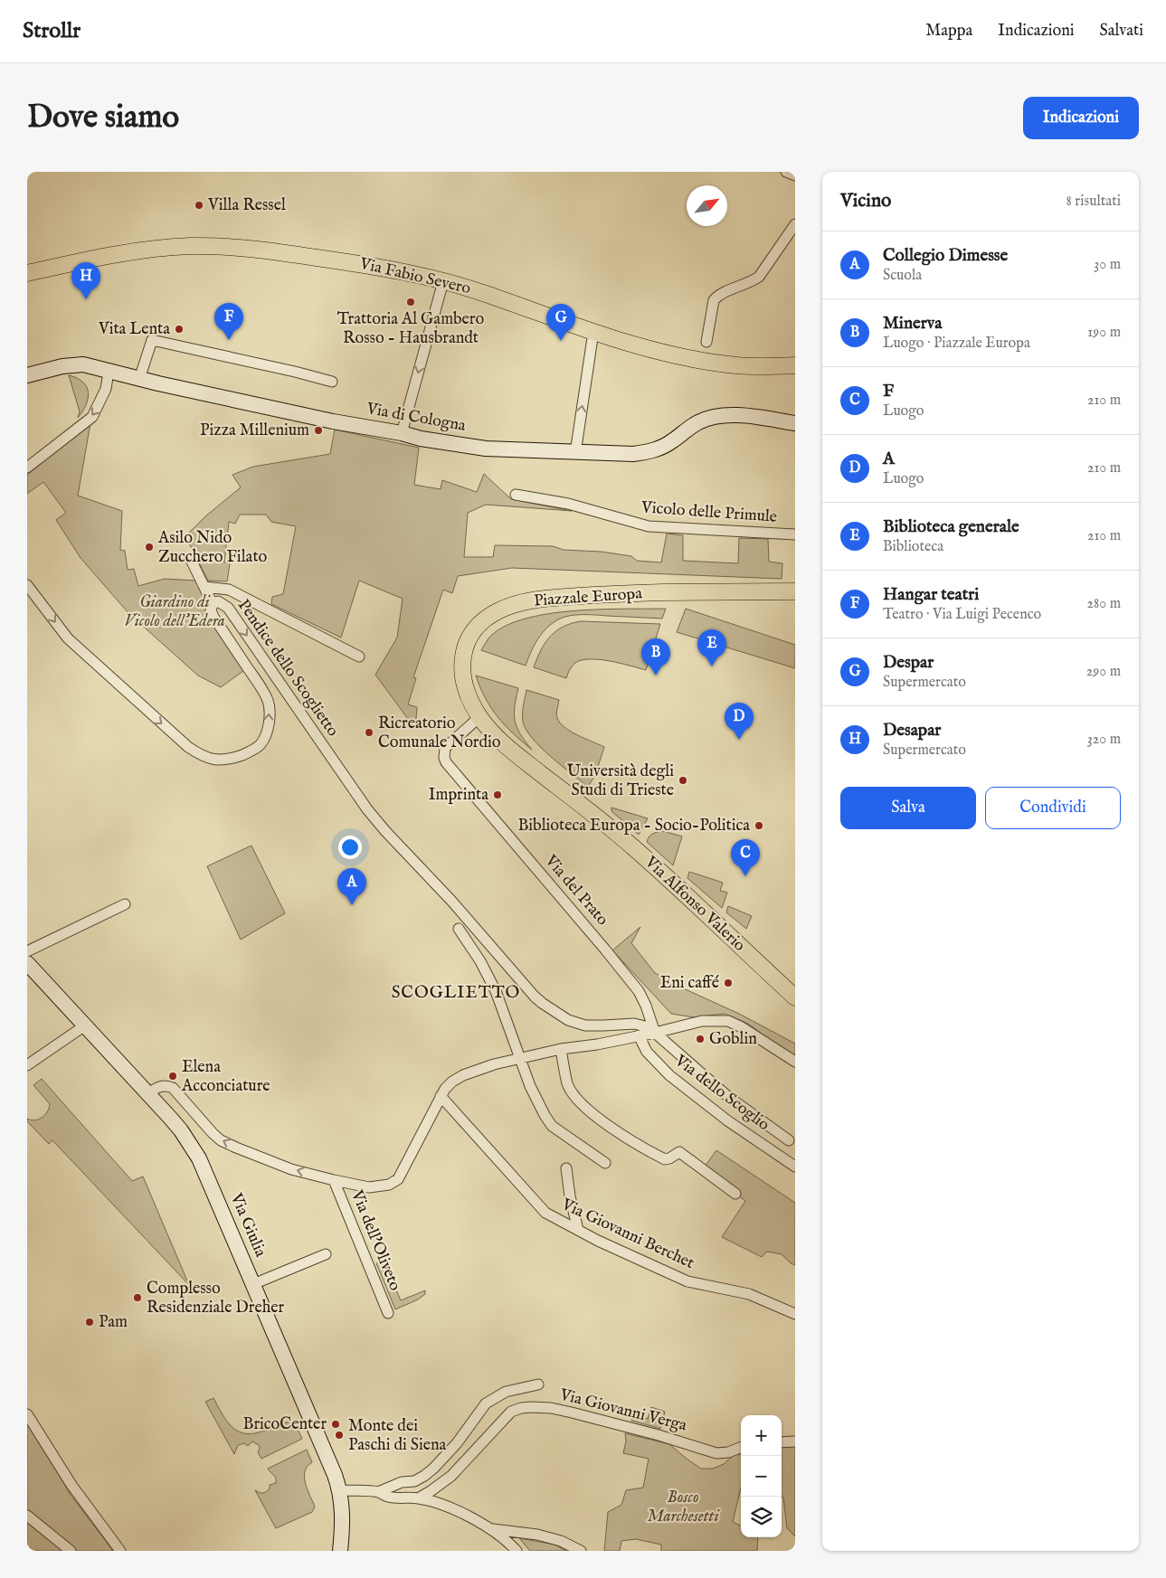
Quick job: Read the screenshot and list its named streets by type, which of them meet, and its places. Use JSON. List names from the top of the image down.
{
  "streets": {
    "main road": [
      "Via Fabio Severo",
      "Via di Cologna",
      "Piazzale Europa",
      "Via Alfonso Valerio",
      "Via Giulia"
    ],
    "street": [
      "Vicolo delle Primule",
      "Pendice dello Scoglietto",
      "Via del Prato",
      "Via dello Scoglio",
      "Via Giovanni Berchet",
      "Via dell'Oliveto",
      "Via Giovanni Verga"
    ]
  },
  "crossings": [
    ["Piazzale Europa", "Via del Prato"],
    ["Piazzale Europa", "Via Alfonso Valerio"],
    ["Pendice dello Scoglietto", "Via del Prato"],
    ["Pendice dello Scoglietto", "Via dello Scoglio"],
    ["Via del Prato", "Via dello Scoglio"]
  ],
  "districts": ["SCOGLIETTO"],
  "parks": ["Giardino di Vicolo dell’Edera", "Bosco Marchesetti"],
  "places": [
    "Villa Ressel",
    "Trattoria Al Gambero Rosso - Hausbrandt",
    "Vita Lenta",
    "Pizza Millenium",
    "Asilo Nido Zucchero Filato",
    "Ricreatorio Comunale Nordio",
    "Università degli Studi di Trieste",
    "Imprinta",
    "Biblioteca Europa - Socio-Politica",
    "Eni caffé",
    "Goblin",
    "Elena Acconciature",
    "Complesso Residenziale Dreher",
    "Pam",
    "BricoCenter",
    "Monte dei Paschi di Siena"
  ],
  "north": "top right",
  "page": {
    "header": "Strollr",
    "nav": ["Mappa", "Indicazioni", "Salvati"],
    "buttons": [
      "Indicazioni",
      ["Salva", "Condividi"]
    ],
    "title": "Dove siamo",
    "heading": ["Vicino", "8 risultati"],
    "list": [
      {
        "mark": "A",
        "name": "Collegio Dimesse",
        "note": "Scuola",
        "value": "30 m"
      },
      {
        "mark": "B",
        "name": "Minerva",
        "note": "Luogo · Piazzale Europa",
        "value": "190 m"
      },
      {
        "mark": "C",
        "name": "F",
        "note": "Luogo",
        "value": "210 m"
      },
      {
        "mark": "D",
        "name": "A",
        "note": "Luogo",
        "value": "210 m"
      },
      {
        "mark": "E",
        "name": "Biblioteca generale",
        "note": "Biblioteca",
        "value": "210 m"
      },
      {
        "mark": "F",
        "name": "Hangar teatri",
        "note": "Teatro · Via Luigi Pecenco",
        "value": "280 m"
      },
      {
        "mark": "G",
        "name": "Despar",
        "note": "Supermercato",
        "value": "290 m"
      },
      {
        "mark": "H",
        "name": "Desapar",
        "note": "Supermercato",
        "value": "320 m"
      }
    ],
    "pins": [
      "H",
      "F",
      "G",
      "E",
      "B",
      "D",
      "C",
      "A"
    ],
    "map_buttons": ["+", "−"]
  }
}
